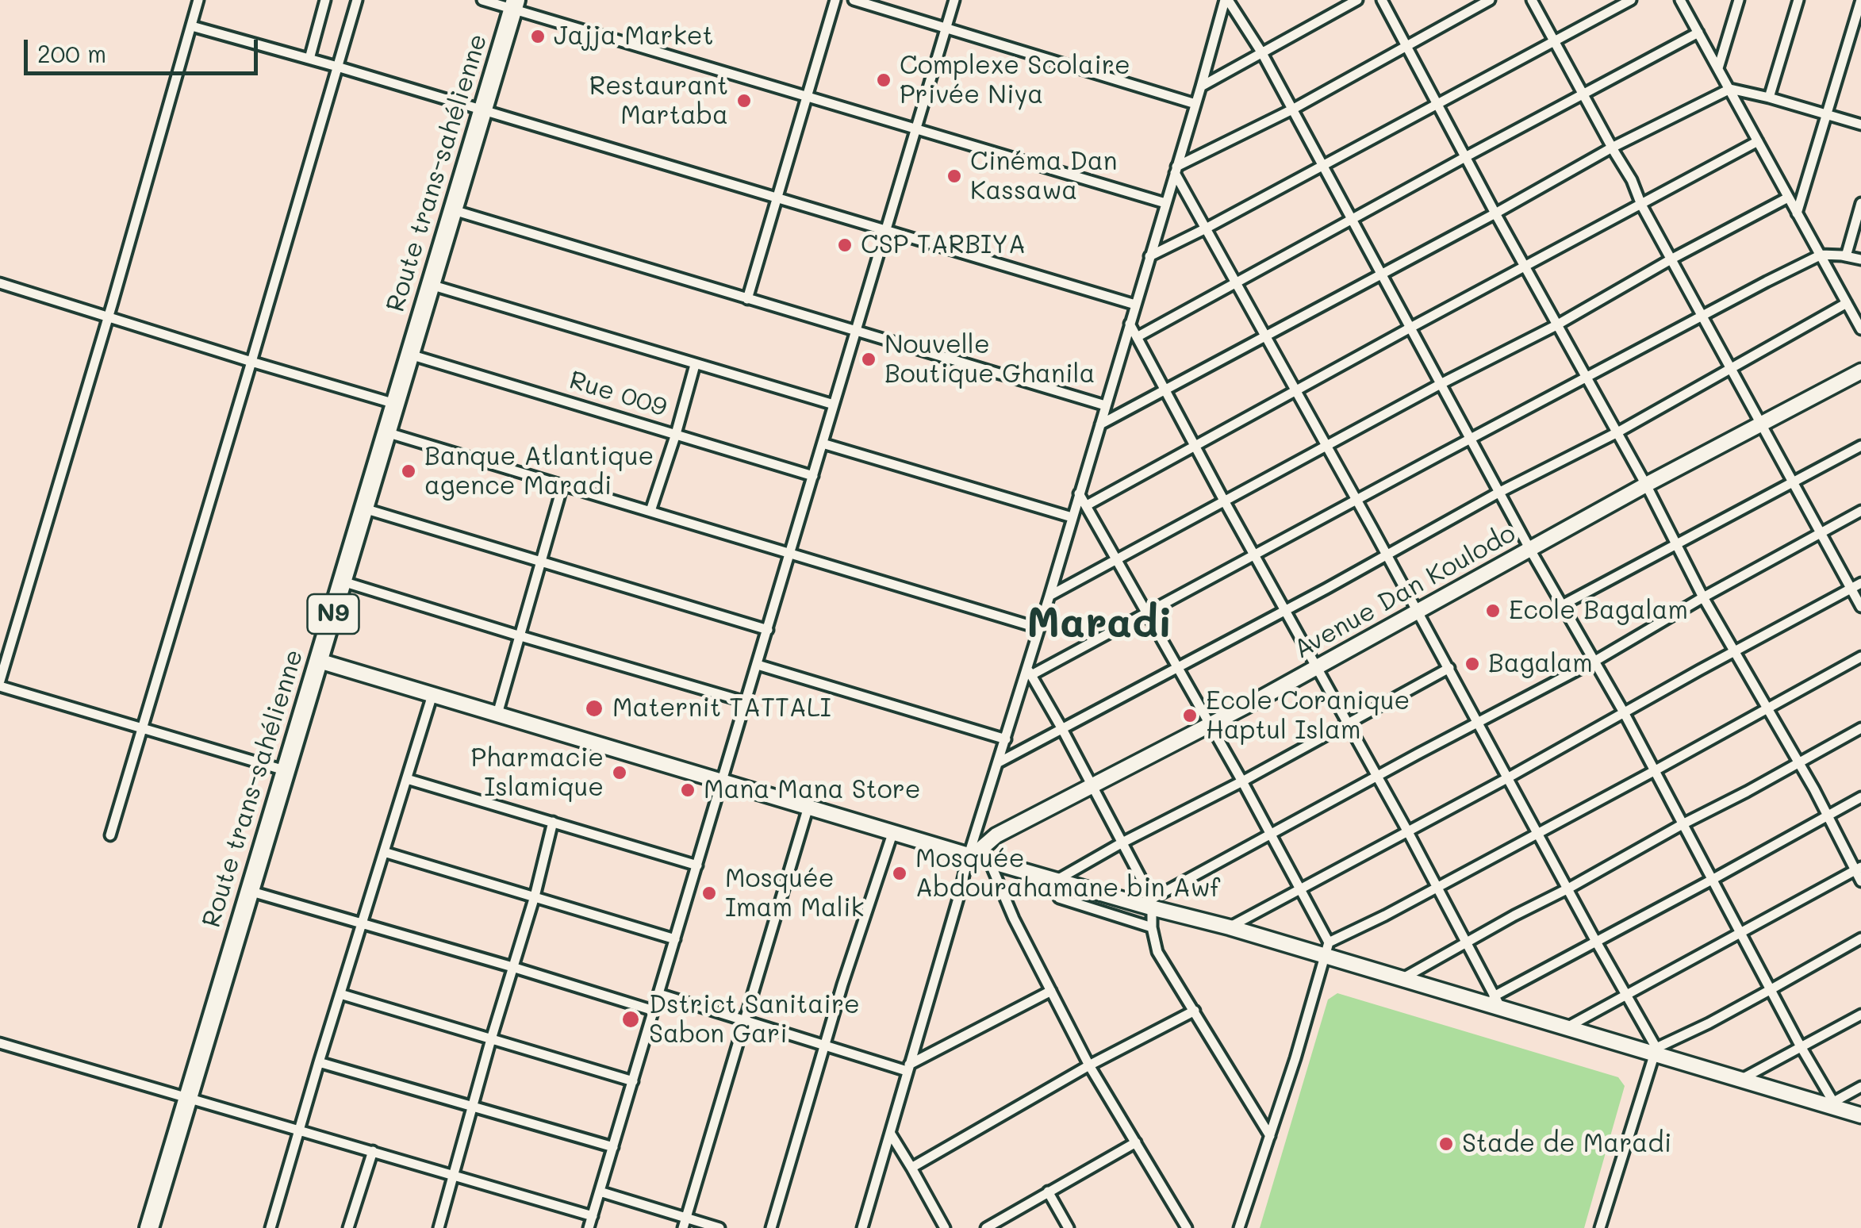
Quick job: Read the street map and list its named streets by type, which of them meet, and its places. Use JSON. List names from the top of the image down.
{
  "streets": {
    "highway": ["Route trans-sahélienne", "N9"],
    "street": ["Rue 009", "Avenue Dan Koulodo"]
  },
  "crossings": [
    ["Route trans-sahélienne", "Rue 009"]
  ],
  "districts": ["Maradi"],
  "places": [
    "Jajja Market",
    "Complexe Scolaire Privée Niya",
    "Restaurant Martaba",
    "Cinéma Dan Kassawa",
    "CSP TARBIYA",
    "Nouvelle Boutique Ghanila",
    "Banque Atlantique agence Maradi",
    "Ecole Bagalam",
    "Bagalam",
    "Maternit TATTALI",
    "Ecole Coranique Haptul Islam",
    "Pharmacie Islamique",
    "Mana Mana Store",
    "Mosquée Abdourahamane bin Awf",
    "Mosquée Imam Malik",
    "Dstrict Sanitaire Sabon Gari",
    "Stade de Maradi"
  ],
  "scale_bar": "200 m"
}
